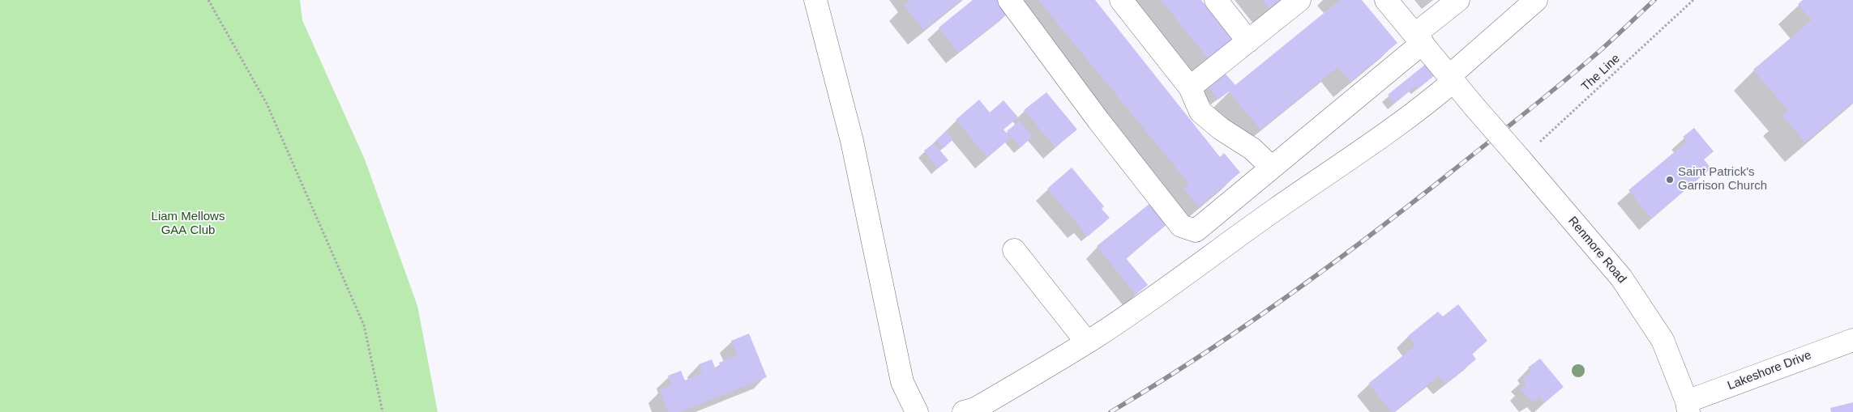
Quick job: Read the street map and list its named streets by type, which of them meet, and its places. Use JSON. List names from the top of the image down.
{
  "streets": {
    "street": ["Renmore Road", "Lakeshore Drive"],
    "path": ["The Line"]
  },
  "crossings": [
    ["The Line", "Renmore Road"],
    ["Renmore Road", "Lakeshore Drive"]
  ],
  "parks": ["Liam Mellows GAA Club"],
  "places": ["Saint Patrick's Garrison Church"]
}
